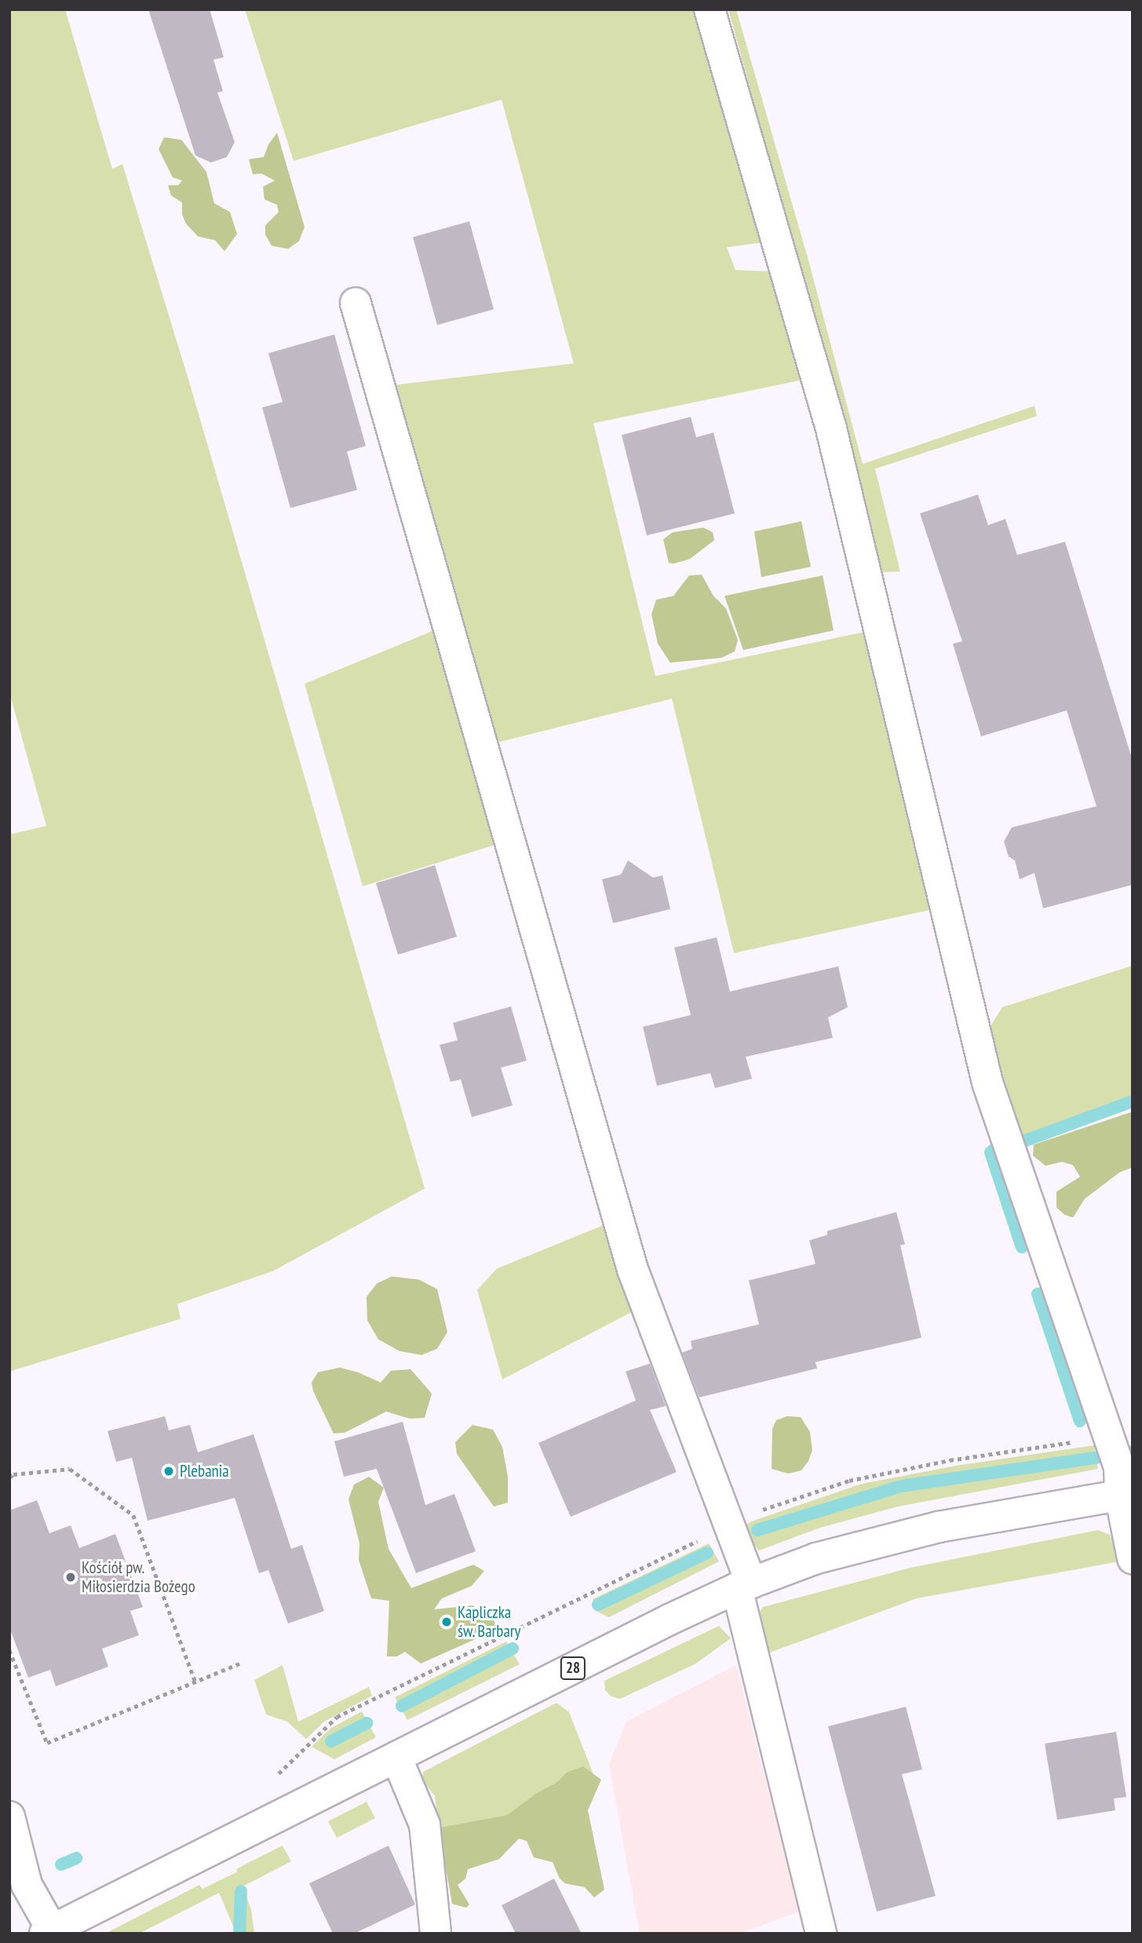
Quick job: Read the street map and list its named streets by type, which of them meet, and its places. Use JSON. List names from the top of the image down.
{
  "streets": {
    "street": ["28"]
  },
  "places": ["Plebania", "Kościół pw. Miłosierdzia Bożego", "Kapliczka św. Barbary"]
}
